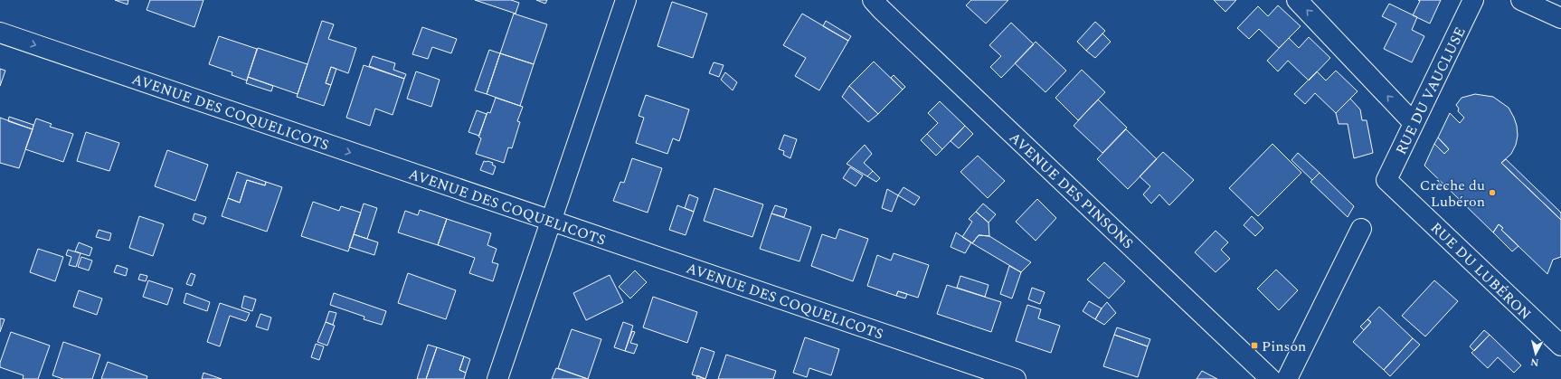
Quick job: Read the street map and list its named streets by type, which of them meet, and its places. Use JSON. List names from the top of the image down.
{
  "streets": {
    "street": [
      "RUE DU VAUCLUSE",
      "AVENUE DES COQUELICOTS",
      "AVENUE DES PINSONS",
      "RUE DU LUBÉRON"
    ]
  },
  "crossings": [
    ["RUE DU VAUCLUSE", "RUE DU LUBÉRON"]
  ],
  "one_way": ["AVENUE DES COQUELICOTS"],
  "places": {
    "other": ["Crèche du Lubéron"],
    "transit": ["Pinson"]
  },
  "north": "bottom"
}
